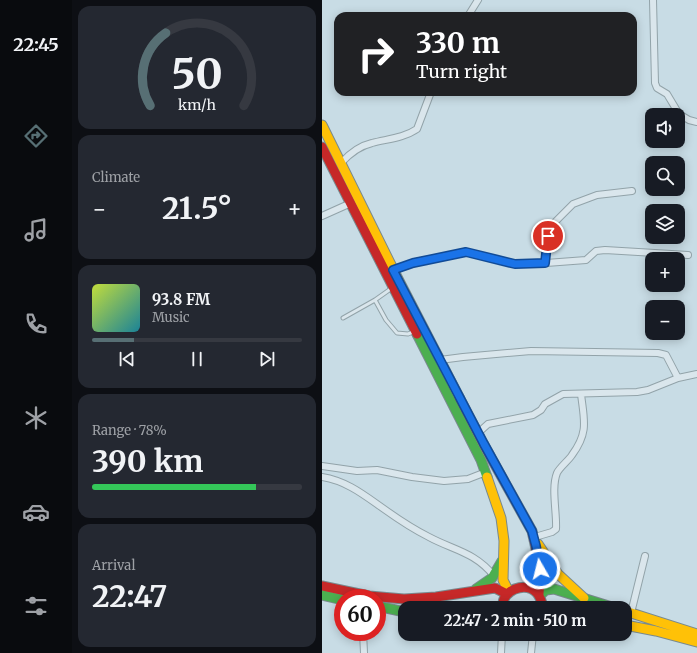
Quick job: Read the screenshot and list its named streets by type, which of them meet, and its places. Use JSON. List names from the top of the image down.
{
  "page": {
    "tabs": "22:45",
    "turn": ["330 m", "Turn right"],
    "map_buttons": ["+", "−"],
    "tile": [
      "Climate",
      ["Range · 78%", "390 km"],
      ["Arrival", "22:47"]
    ],
    "heat": ["−", "21.5°", "+"],
    "song": ["93.8 FM", "Music"],
    "limit": "60",
    "trip": "22:47 · 2 min · 510 m",
    "gauge": ["50", "km/h"]
  }
}
